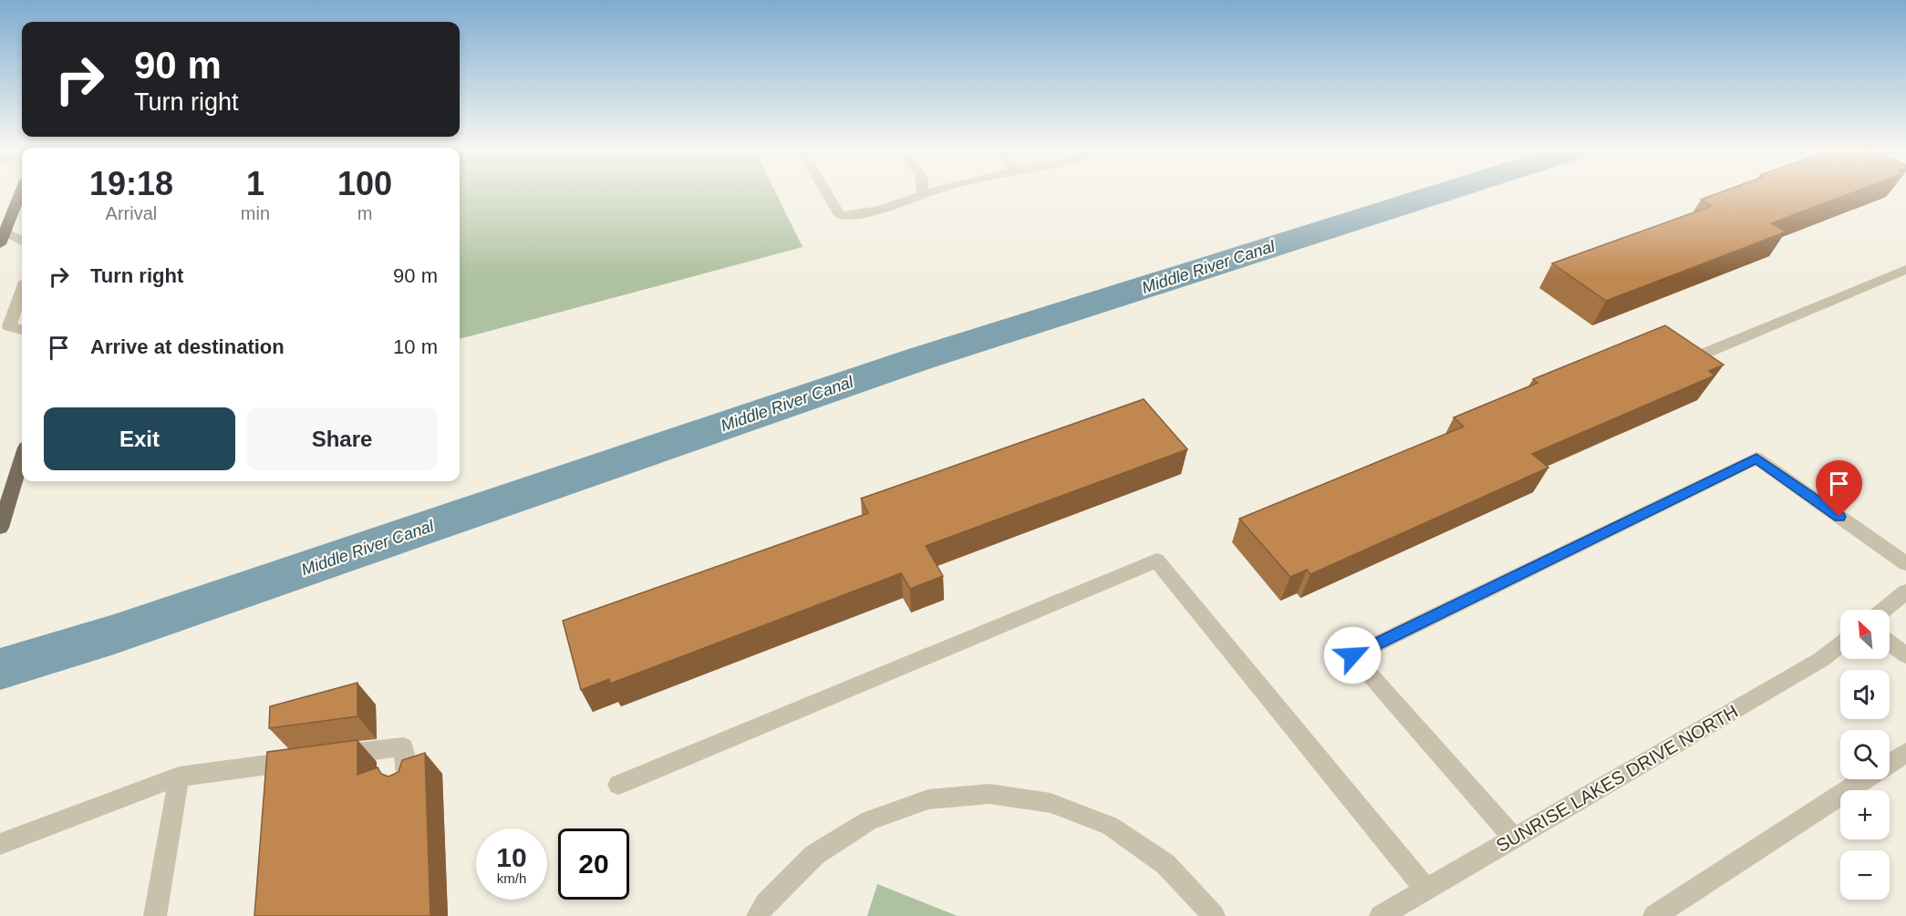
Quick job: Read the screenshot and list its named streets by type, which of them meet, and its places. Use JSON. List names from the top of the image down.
{
  "streets": {
    "street": ["SUNRISE LAKES DRIVE NORTH"]
  },
  "water": ["Middle River Canal"],
  "north": "top left",
  "page": {
    "turn": ["90 m", "Turn right"],
    "eta": [
      "19:18",
      "Arrival",
      "1",
      "min",
      "100",
      "m"
    ],
    "list": [
      {
        "name": "Turn right",
        "value": "90 m"
      },
      {
        "name": "Arrive at destination",
        "value": "10 m"
      }
    ],
    "buttons": ["Exit", "Share"],
    "map_buttons": ["+", "−"],
    "speed": "10 km/h",
    "limit": "20"
  }
}
